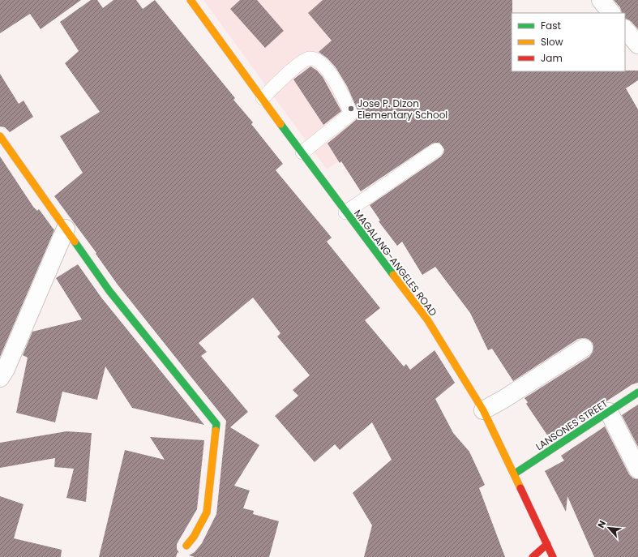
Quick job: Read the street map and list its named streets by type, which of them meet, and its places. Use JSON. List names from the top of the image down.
{
  "streets": {
    "main road": ["MAGALANG-ANGELES ROAD", "LANSONES STREET"]
  },
  "crossings": [
    ["MAGALANG-ANGELES ROAD", "LANSONES STREET"]
  ],
  "places": ["Jose P. Dizon Elementary School"],
  "legend": ["Fast", "Slow", "Jam"],
  "north": "top left"
}
